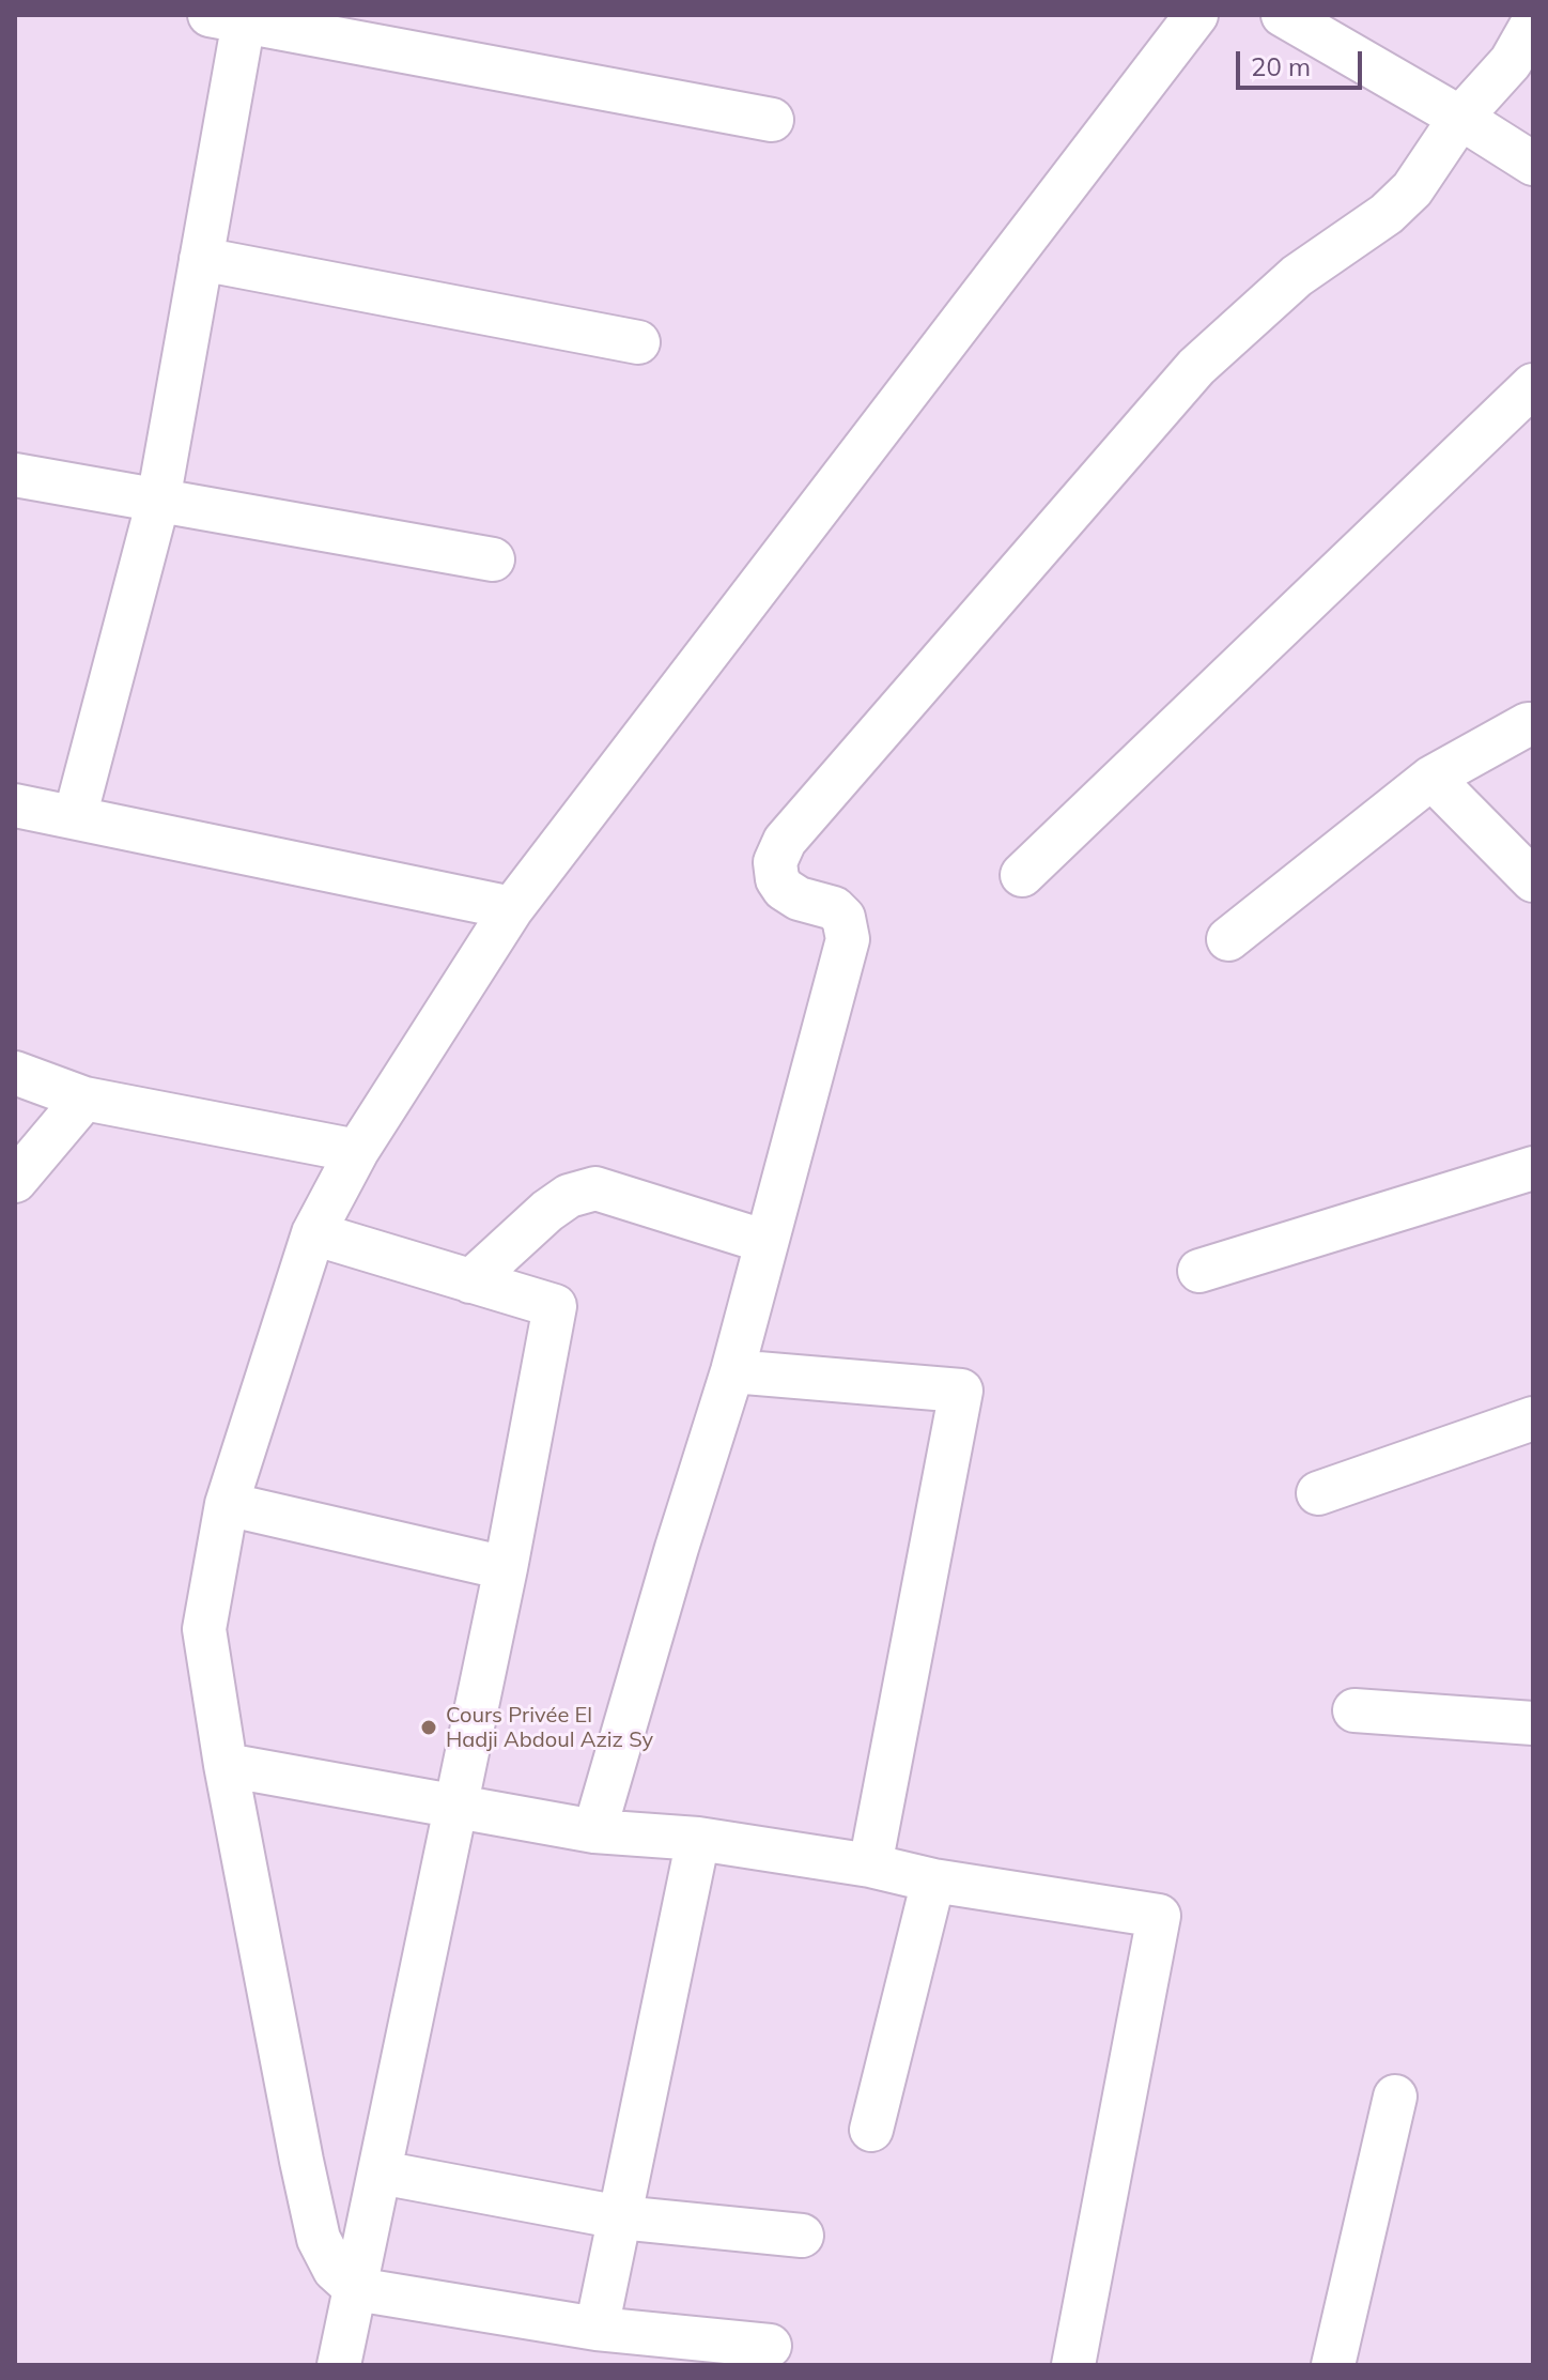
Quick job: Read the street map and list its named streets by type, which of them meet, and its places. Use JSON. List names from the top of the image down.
{
  "places": ["Cours Privée El Hadji Abdoul Aziz Sy"],
  "scale_bar": "20 m"
}
